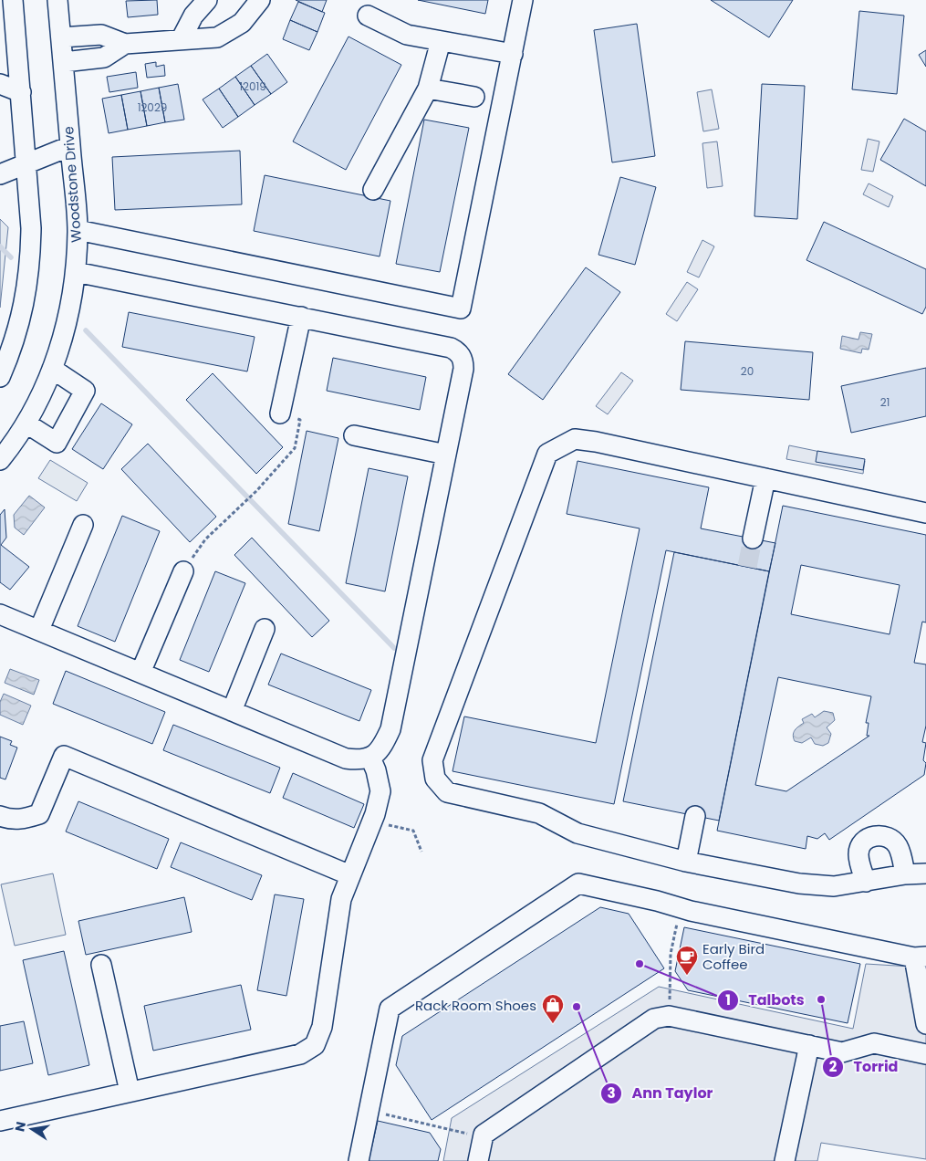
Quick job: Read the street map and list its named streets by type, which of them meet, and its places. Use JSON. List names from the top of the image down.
{
  "streets": {
    "street": ["Woodstone Drive"]
  },
  "places": {
    "other": ["Talbots", "Torrid", "Ann Taylor"],
    "cafe": ["Early Bird Coffee"],
    "shop": ["Rack Room Shoes"]
  },
  "house_numbers": [
    "12019",
    "12029",
    "20",
    "21"
  ],
  "north": "left"
}
